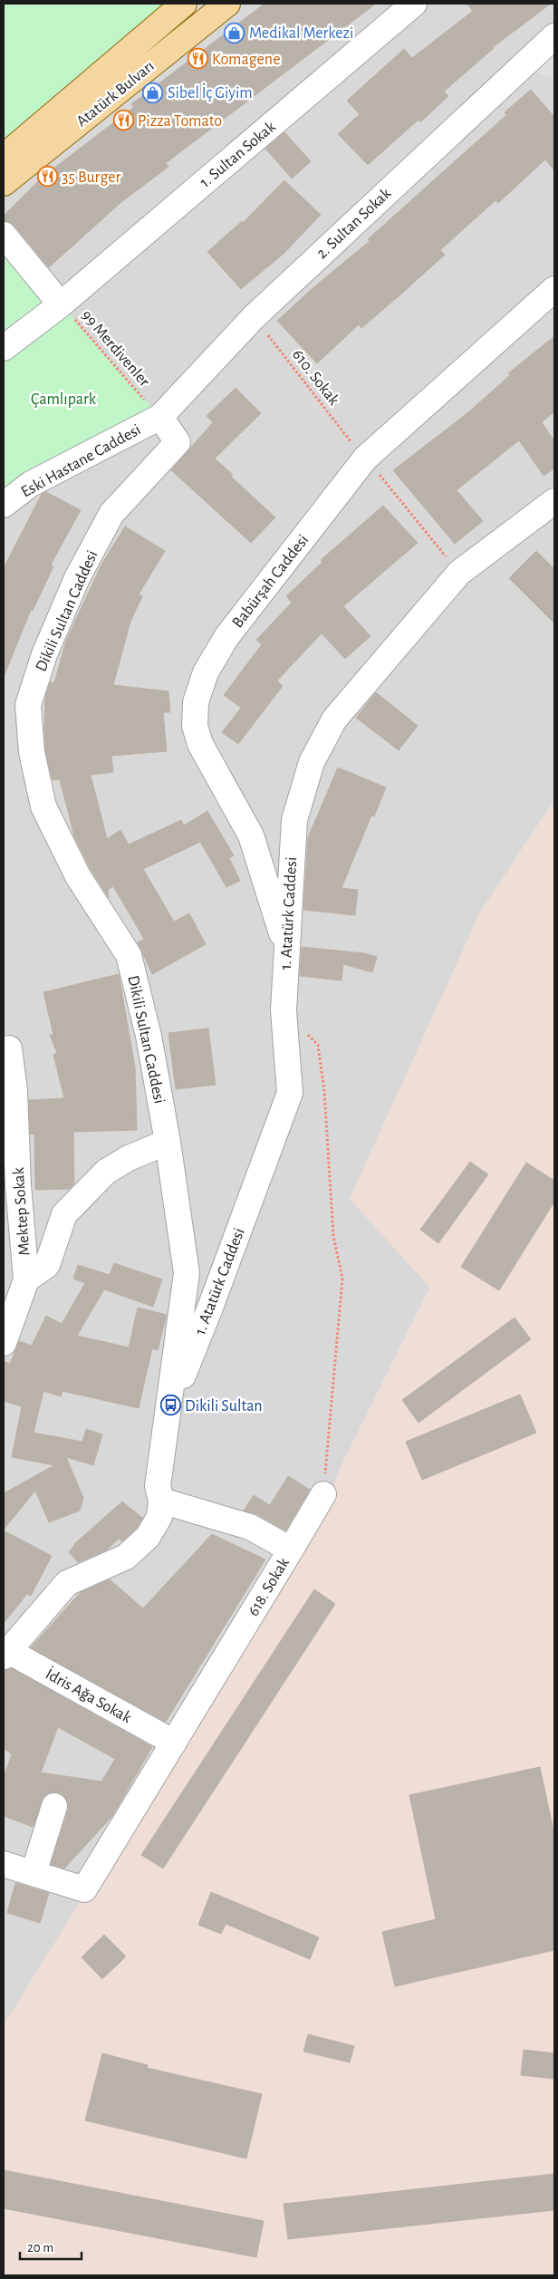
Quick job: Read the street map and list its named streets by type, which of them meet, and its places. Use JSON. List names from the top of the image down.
{
  "streets": {
    "main road": ["Atatürk Bulvarı"],
    "street": [
      "1. Sultan Sokak",
      "2. Sultan Sokak",
      "Eski Hastane Caddesi",
      "Babürşah Caddesi",
      "Dikili Sultan Caddesi",
      "1. Atatürk Caddesi",
      "Mektep Sokak",
      "618. Sokak",
      "İdris Ağa Sokak"
    ],
    "path": ["99 Merdivenler", "610. Sokak"]
  },
  "crossings": [
    ["1. Sultan Sokak", "99 Merdivenler"],
    ["2. Sultan Sokak", "99 Merdivenler"],
    ["2. Sultan Sokak", "Eski Hastane Caddesi"],
    ["2. Sultan Sokak", "Dikili Sultan Caddesi"],
    ["99 Merdivenler", "Eski Hastane Caddesi"],
    ["99 Merdivenler", "Dikili Sultan Caddesi"],
    ["Eski Hastane Caddesi", "Dikili Sultan Caddesi"],
    ["Babürşah Caddesi", "1. Atatürk Caddesi"],
    ["Dikili Sultan Caddesi", "1. Atatürk Caddesi"],
    ["Dikili Sultan Caddesi", "618. Sokak"],
    ["Dikili Sultan Caddesi", "İdris Ağa Sokak"],
    ["618. Sokak", "İdris Ağa Sokak"]
  ],
  "parks": ["Çamlıpark"],
  "places": {
    "shop": ["Medikal Merkezi", "Sibel İç Giyim"],
    "restaurant": ["Komagene", "Pizza Tomato", "35 Burger"],
    "bus stop": ["Dikili Sultan"]
  },
  "scale_bar": "20 m"
}
